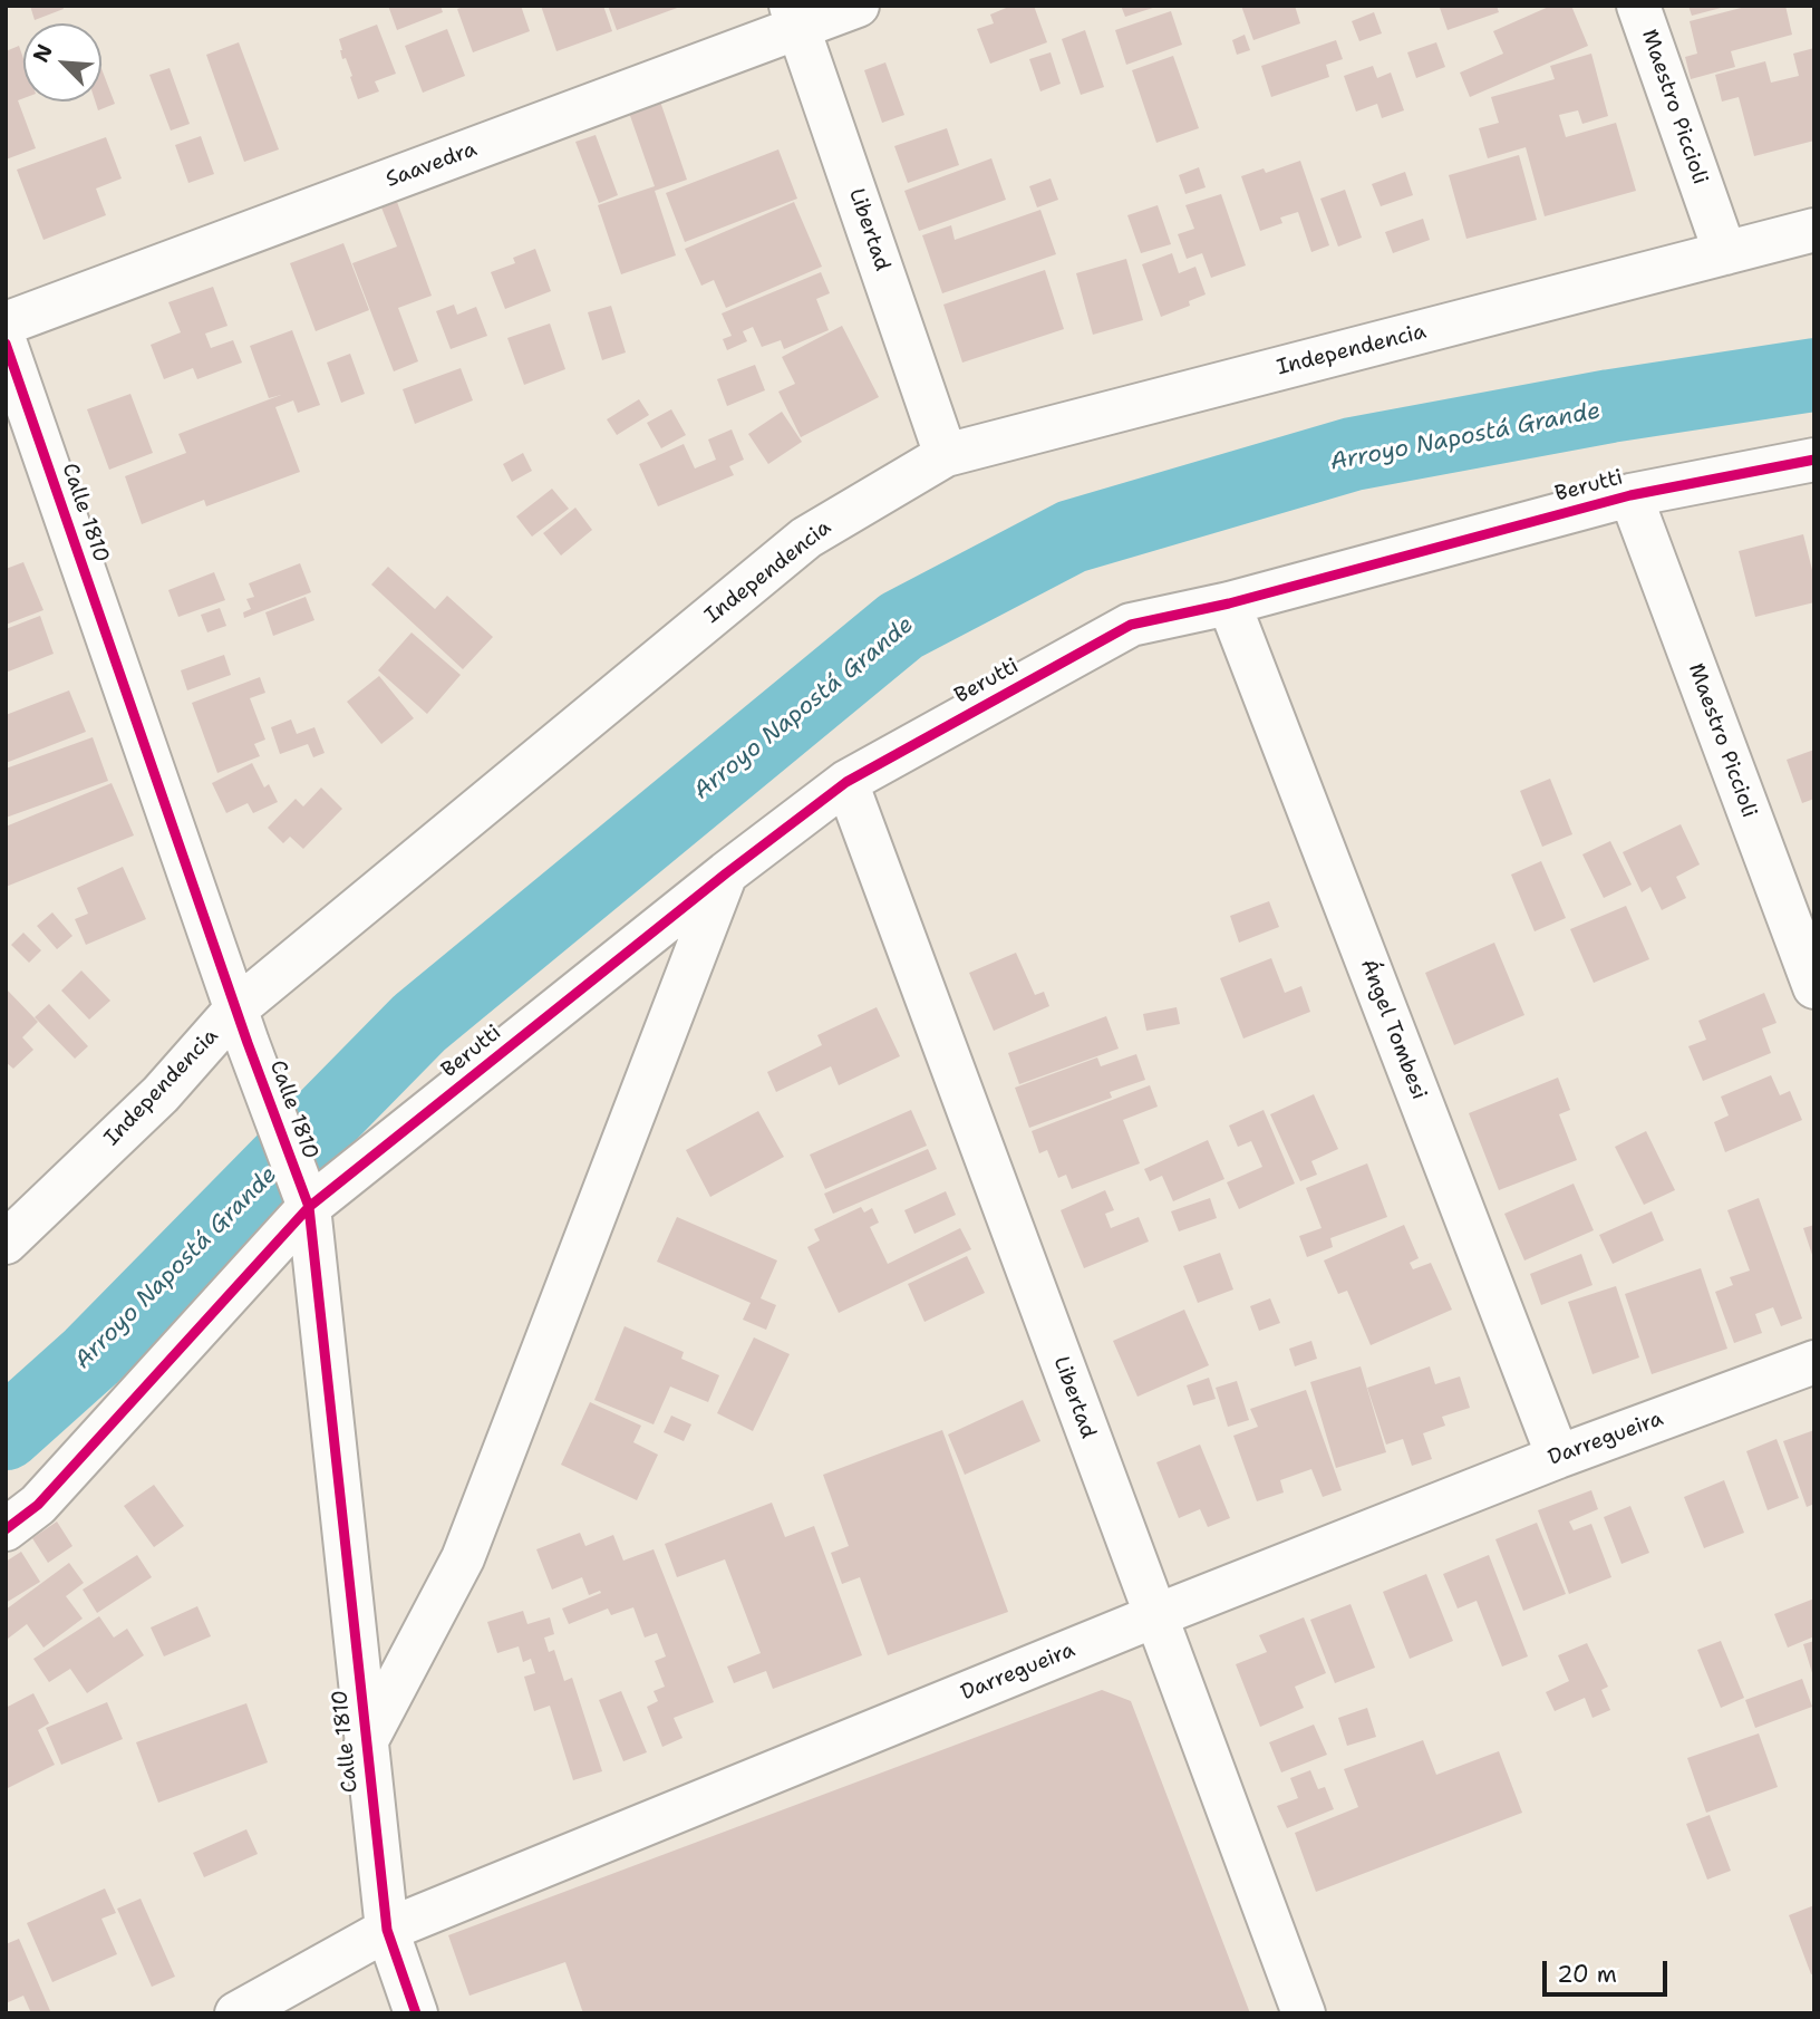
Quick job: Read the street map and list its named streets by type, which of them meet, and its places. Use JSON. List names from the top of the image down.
{
  "streets": {
    "street": [
      "Maestro Piccioli",
      "Saavedra",
      "Libertad",
      "Independencia",
      "Berutti",
      "Calle 1810",
      "Ángel Tombesi",
      "Darregueira"
    ]
  },
  "crossings": [
    ["Maestro Piccioli", "Independencia"],
    ["Maestro Piccioli", "Berutti"],
    ["Saavedra", "Libertad"],
    ["Libertad", "Independencia"],
    ["Libertad", "Berutti"],
    ["Libertad", "Darregueira"],
    ["Independencia", "Calle 1810"],
    ["Berutti", "Calle 1810"],
    ["Berutti", "Ángel Tombesi"],
    ["Calle 1810", "Darregueira"],
    ["Ángel Tombesi", "Darregueira"]
  ],
  "water": ["Arroyo Napostá Grande"],
  "scale_bar": "20 m",
  "north": "top left"
}
